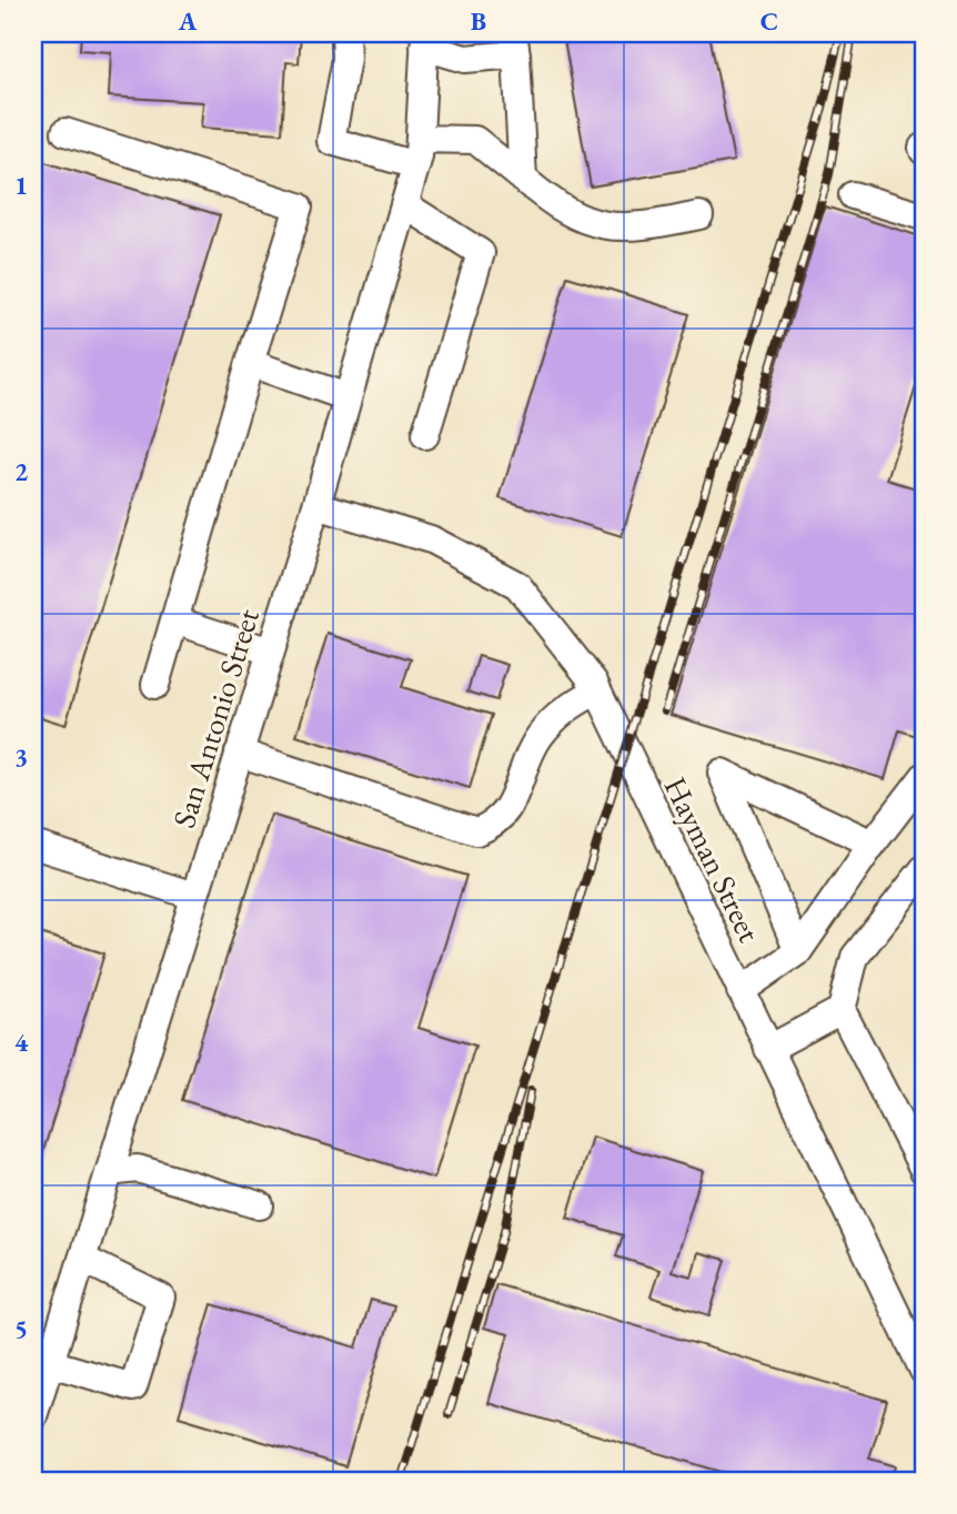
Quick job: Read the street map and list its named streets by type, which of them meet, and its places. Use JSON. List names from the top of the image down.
{
  "streets": {
    "street": ["San Antonio Street", "Hayman Street"]
  },
  "crossings": [
    ["San Antonio Street", "Hayman Street"]
  ],
  "grid": {
    "columns": ["A", "B", "C"],
    "rows": [
      "1",
      "2",
      "3",
      "4",
      "5"
    ]
  }
}
